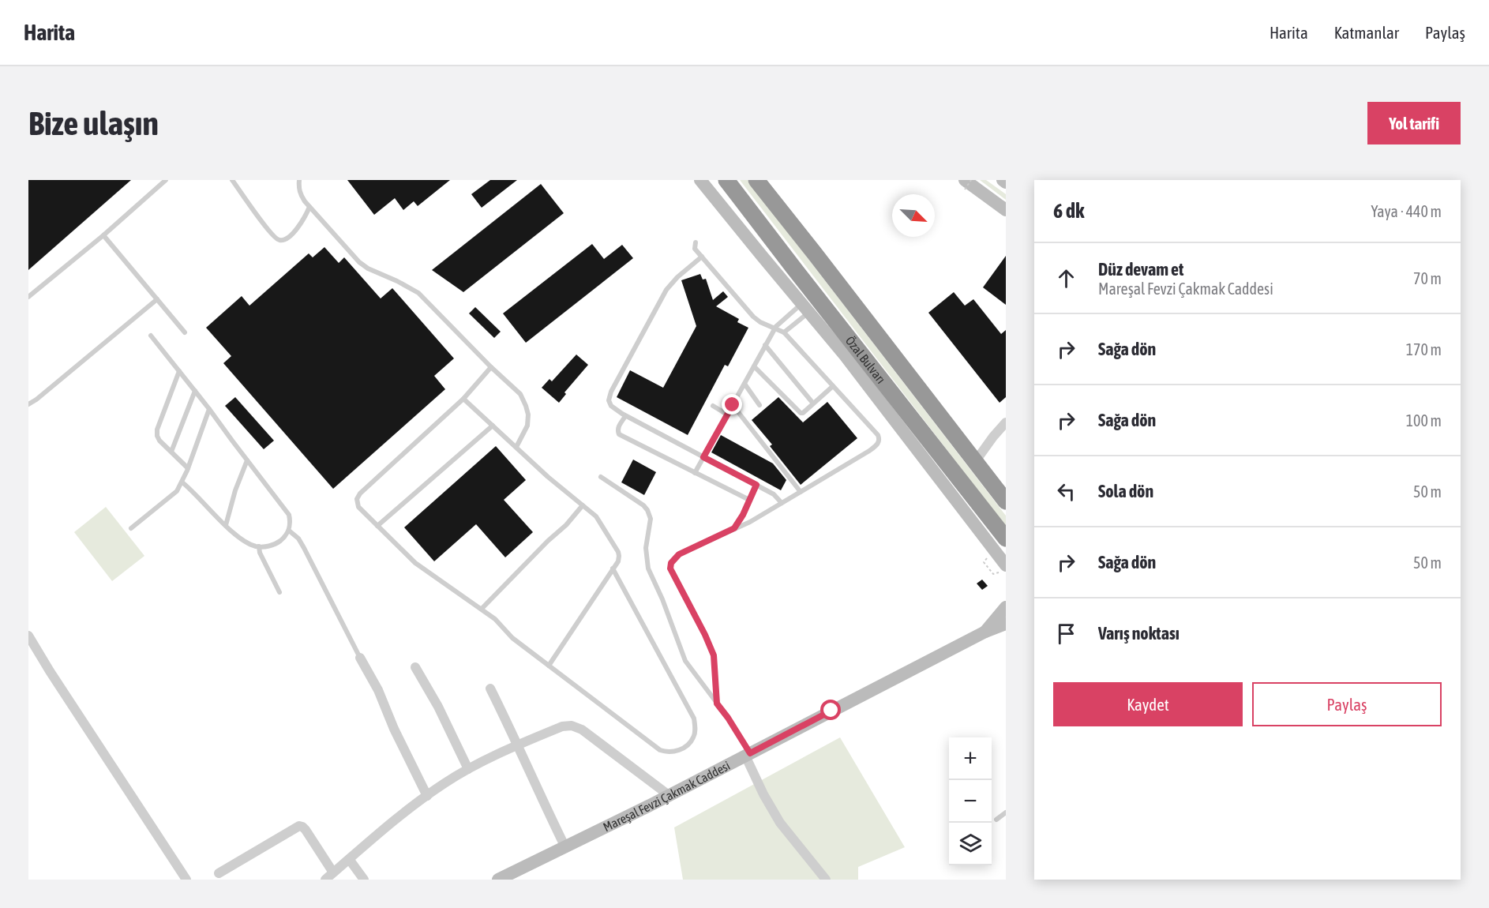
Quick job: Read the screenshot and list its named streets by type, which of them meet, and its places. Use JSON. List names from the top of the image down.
{
  "streets": {
    "highway": ["Özal Bulvarı"],
    "street": ["Mareşal Fevzi Çakmak Caddesi"]
  },
  "north": "bottom right",
  "page": {
    "header": "Harita",
    "nav": ["Harita", "Katmanlar", "Paylaş"],
    "buttons": [
      "Yol tarifi",
      ["Kaydet", "Paylaş"]
    ],
    "title": "Bize ulaşın",
    "heading": ["6 dk", "Yaya · 440 m"],
    "list": [
      ["Düz devam et", "Mareşal Fevzi Çakmak Caddesi", "70 m"],
      ["Sağa dön", "170 m"],
      ["Sağa dön", "100 m"],
      ["Sola dön", "50 m"],
      ["Sağa dön", "50 m"],
      "Varış noktası"
    ],
    "map_buttons": ["+", "−"]
  }
}
